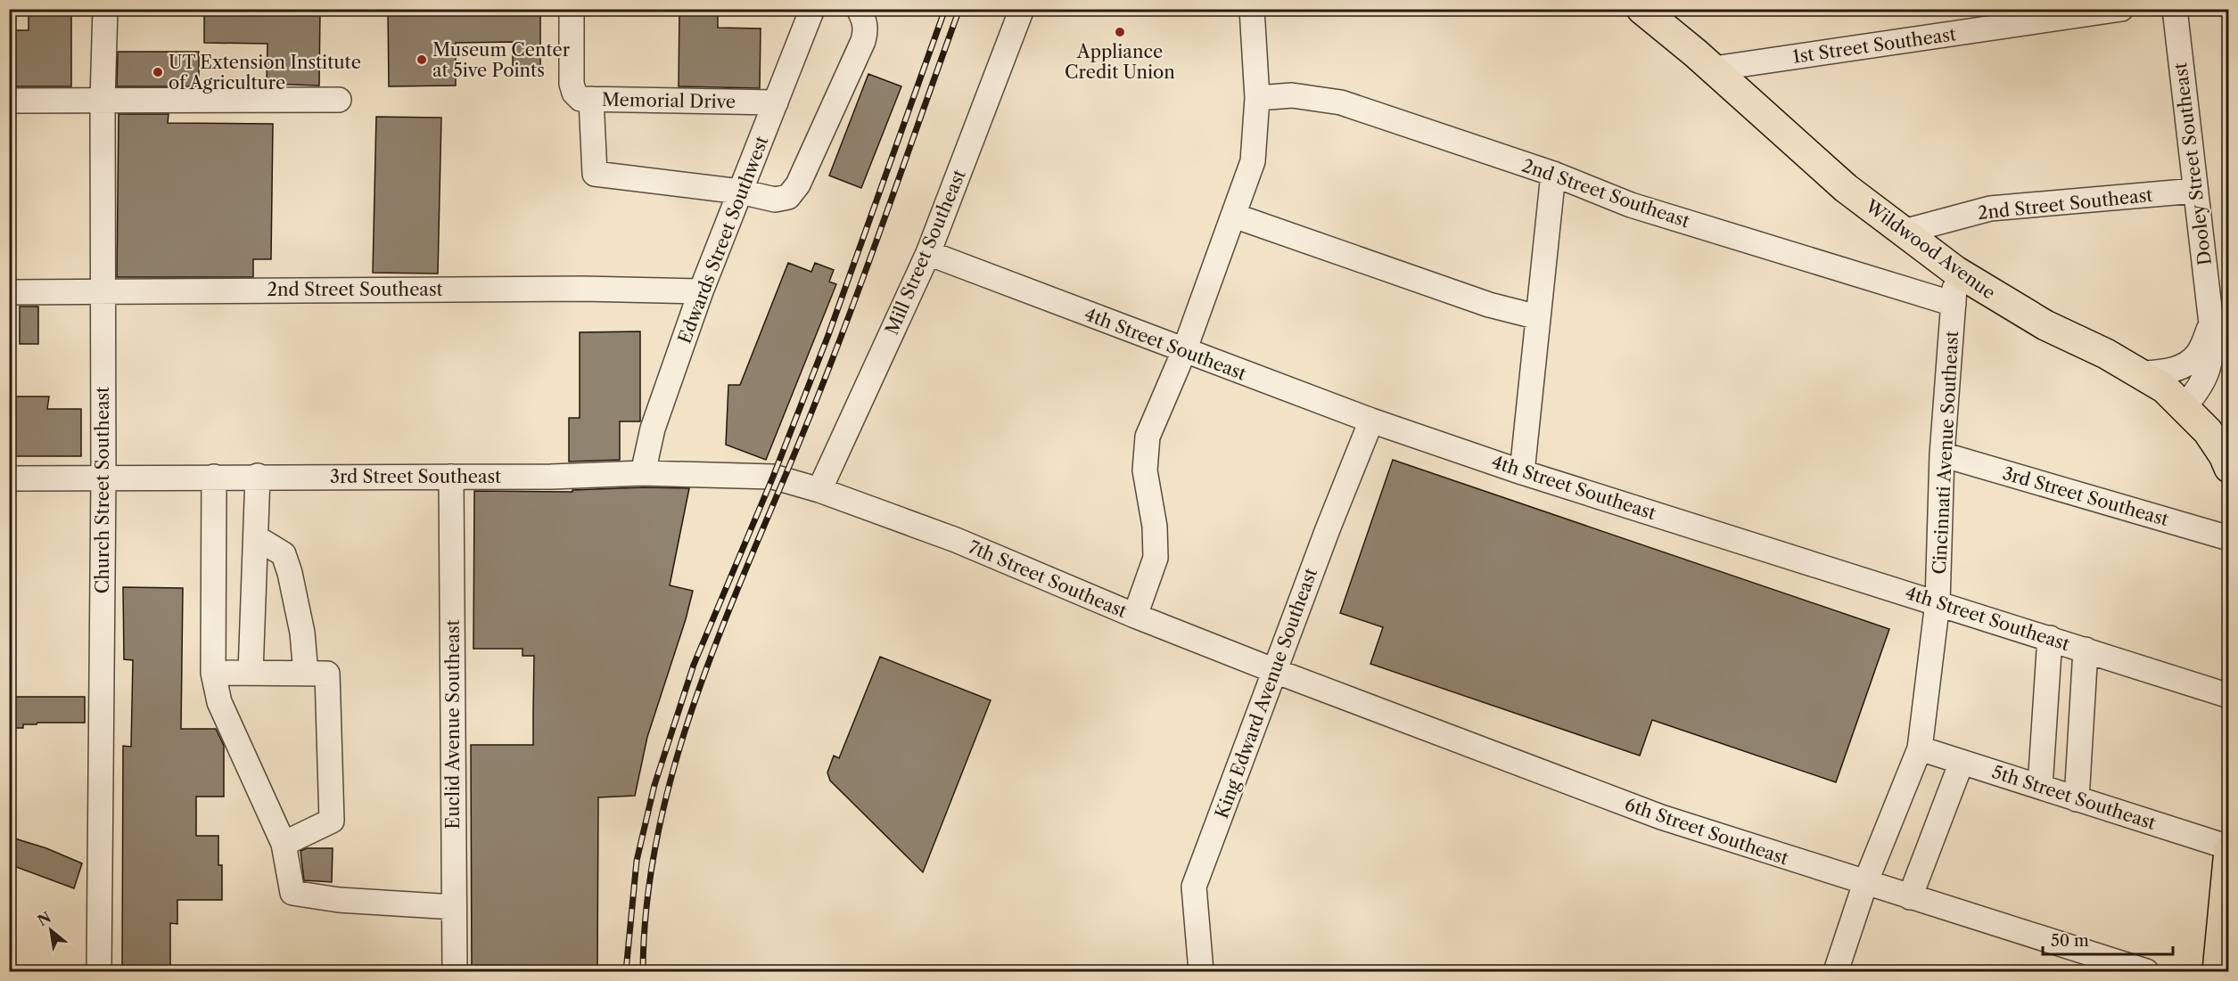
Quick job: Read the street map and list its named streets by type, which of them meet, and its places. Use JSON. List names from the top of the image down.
{
  "streets": {
    "main road": ["Wildwood Avenue"],
    "street": [
      "1st Street Southeast",
      "Memorial Drive",
      "Dooley Street Southeast",
      "2nd Street Southeast",
      "Edwards Street Southwest",
      "Mill Street Southeast",
      "4th Street Southeast",
      "Cincinnati Avenue Southeast",
      "3rd Street Southeast",
      "Church Street Southeast",
      "7th Street Southeast",
      "King Edward Avenue Southeast",
      "Euclid Avenue Southeast",
      "5th Street Southeast",
      "6th Street Southeast"
    ]
  },
  "crossings": [
    ["1st Street Southeast", "Wildwood Avenue"],
    ["Memorial Drive", "Edwards Street Southwest"],
    ["Dooley Street Southeast", "2nd Street Southeast"],
    ["Dooley Street Southeast", "Wildwood Avenue"],
    ["2nd Street Southeast", "Edwards Street Southwest"],
    ["2nd Street Southeast", "Wildwood Avenue"],
    ["2nd Street Southeast", "Cincinnati Avenue Southeast"],
    ["2nd Street Southeast", "Church Street Southeast"],
    ["Edwards Street Southwest", "3rd Street Southeast"],
    ["Wildwood Avenue", "Cincinnati Avenue Southeast"],
    ["Mill Street Southeast", "4th Street Southeast"],
    ["Mill Street Southeast", "3rd Street Southeast"],
    ["Mill Street Southeast", "7th Street Southeast"],
    ["4th Street Southeast", "Cincinnati Avenue Southeast"],
    ["4th Street Southeast", "King Edward Avenue Southeast"],
    ["Cincinnati Avenue Southeast", "3rd Street Southeast"],
    ["Cincinnati Avenue Southeast", "5th Street Southeast"],
    ["Cincinnati Avenue Southeast", "6th Street Southeast"],
    ["3rd Street Southeast", "Church Street Southeast"],
    ["3rd Street Southeast", "7th Street Southeast"],
    ["3rd Street Southeast", "Euclid Avenue Southeast"],
    ["7th Street Southeast", "King Edward Avenue Southeast"],
    ["7th Street Southeast", "6th Street Southeast"],
    ["King Edward Avenue Southeast", "6th Street Southeast"]
  ],
  "places": ["Appliance Credit Union", "Museum Center at 5ive Points", "UT Extension Institute of Agriculture"],
  "scale_bar": "50 m",
  "north": "top left"
}
